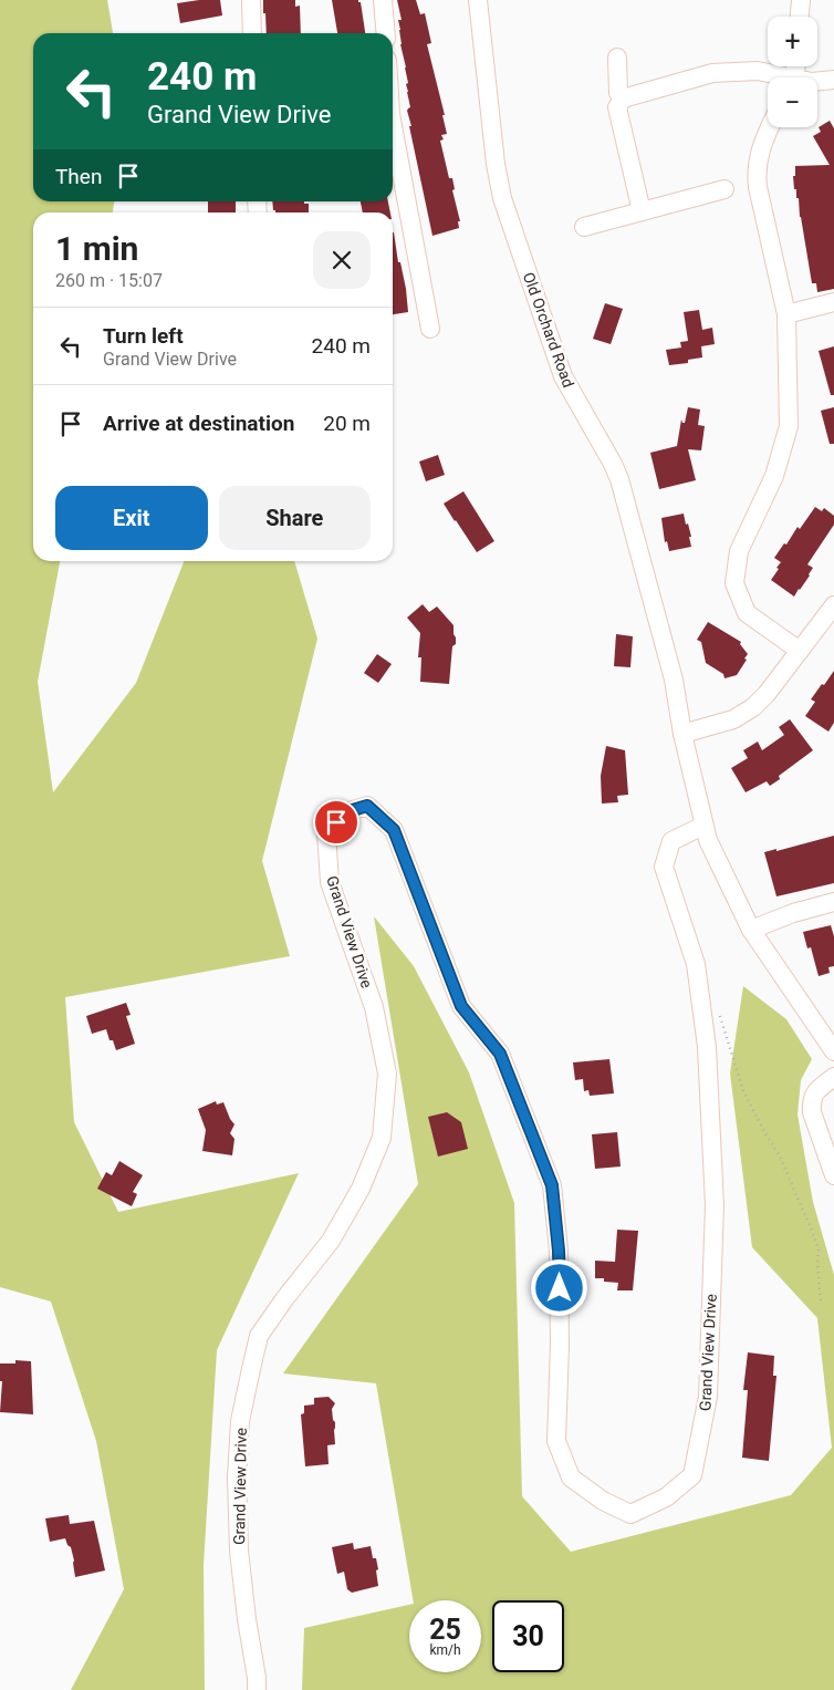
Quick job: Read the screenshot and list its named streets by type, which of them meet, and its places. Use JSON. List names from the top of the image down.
{
  "streets": {
    "street": ["Old Orchard Road", "Grand View Drive"]
  },
  "crossings": [
    ["Old Orchard Road", "Grand View Drive"]
  ],
  "page": {
    "map_buttons": ["+", "−"],
    "turn": ["240 m", "Grand View Drive"],
    "then": "Then",
    "heading": ["1 min", "260 m · 15:07"],
    "list": [
      {
        "name": "Turn left",
        "note": "Grand View Drive",
        "value": "240 m"
      },
      {
        "name": "Arrive at destination",
        "value": "20 m"
      }
    ],
    "buttons": ["Exit", "Share"],
    "speed": "25 km/h",
    "limit": "30"
  }
}
